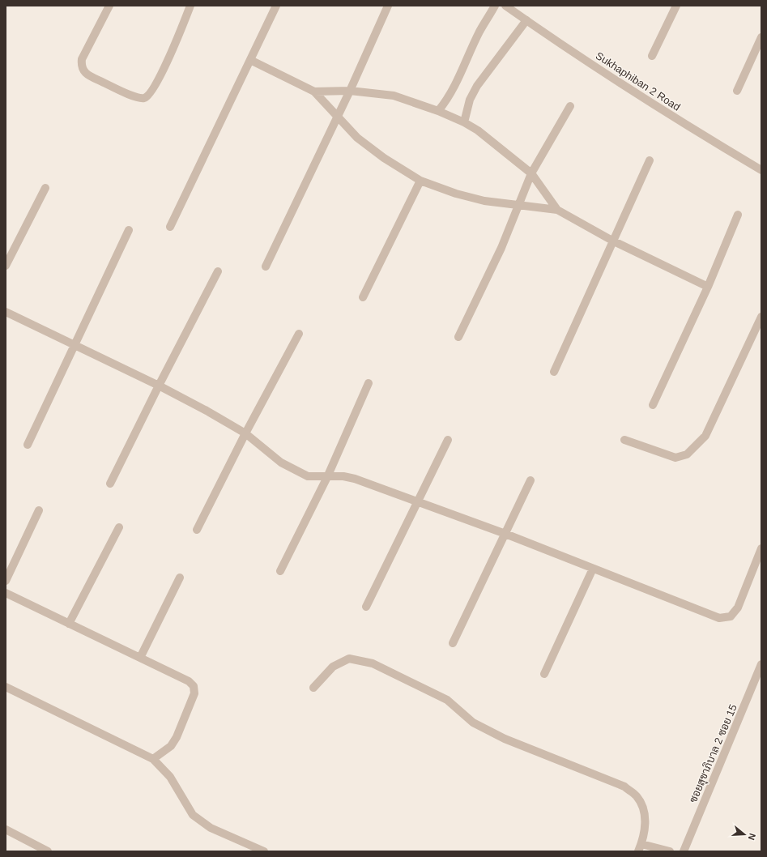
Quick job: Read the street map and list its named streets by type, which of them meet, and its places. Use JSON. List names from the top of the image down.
{
  "streets": {
    "street": ["Sukhaphiban 2 Road", "ซอยสุขาภิบาล 2 ซอย 15"]
  },
  "north": "right"
}
